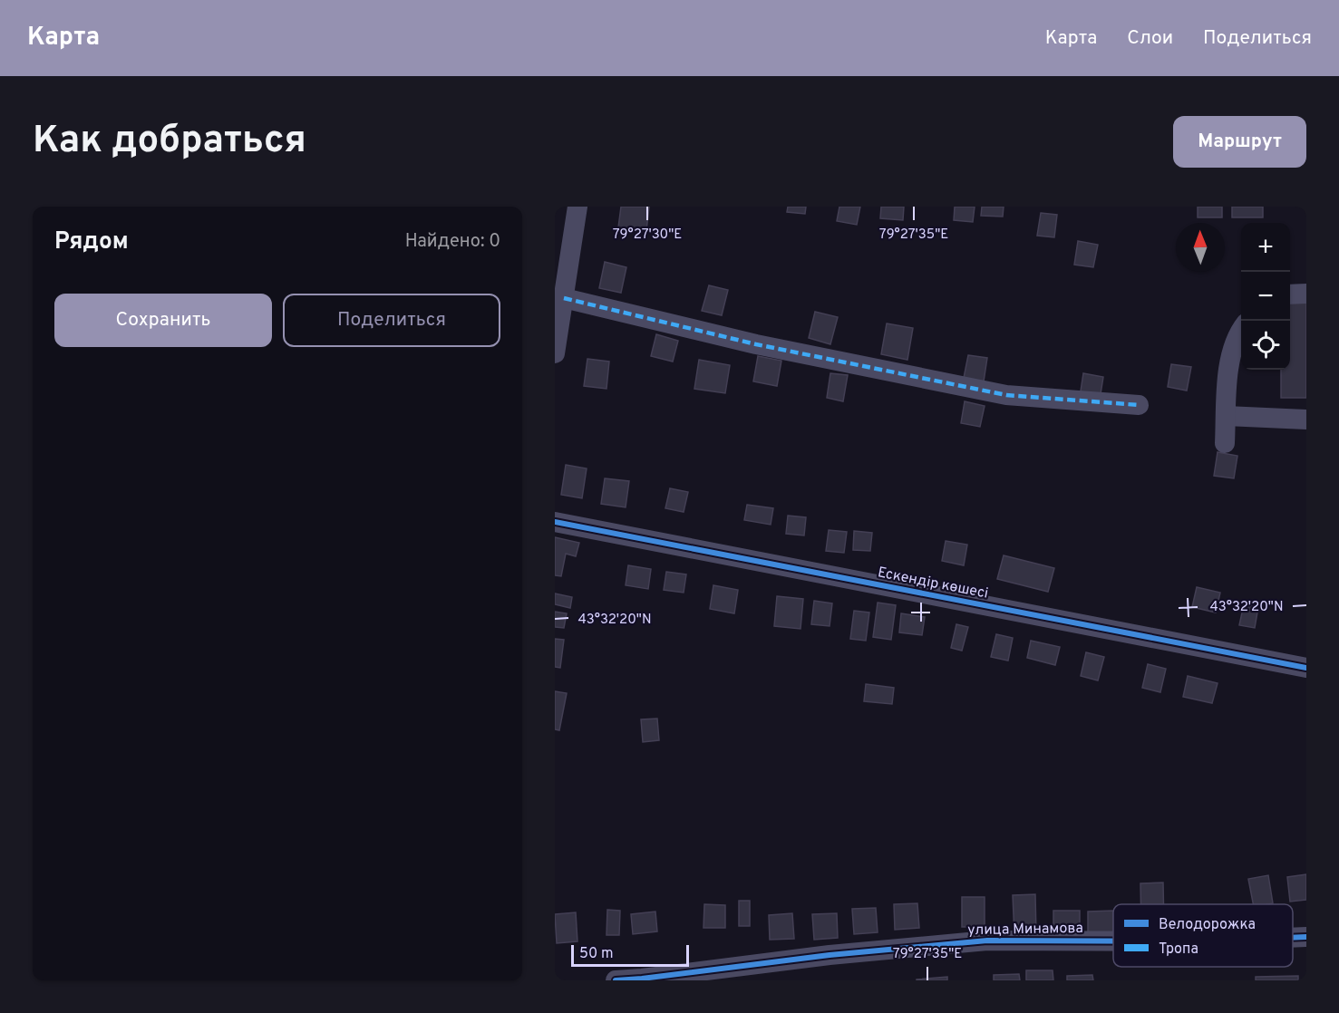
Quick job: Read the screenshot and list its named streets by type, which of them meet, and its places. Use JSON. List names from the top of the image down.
{
  "streets": {
    "street": ["Ескендір көшесі", "улица Минамова"]
  },
  "legend": ["Велодорожка", "Тропа"],
  "scale_bar": "50 m",
  "north": "top",
  "page": {
    "header": "Карта",
    "nav": ["Карта", "Слои", "Поделиться"],
    "buttons": [
      "Маршрут",
      ["Сохранить", "Поделиться"]
    ],
    "title": "Как добраться",
    "heading": ["Рядом", "Найдено: 0"],
    "map_buttons": ["+", "−"],
    "scale": "50 m"
  },
  "coordinates": ["79°27'30\"E", "79°27'35\"E", "43°32'20\"N"]
}
